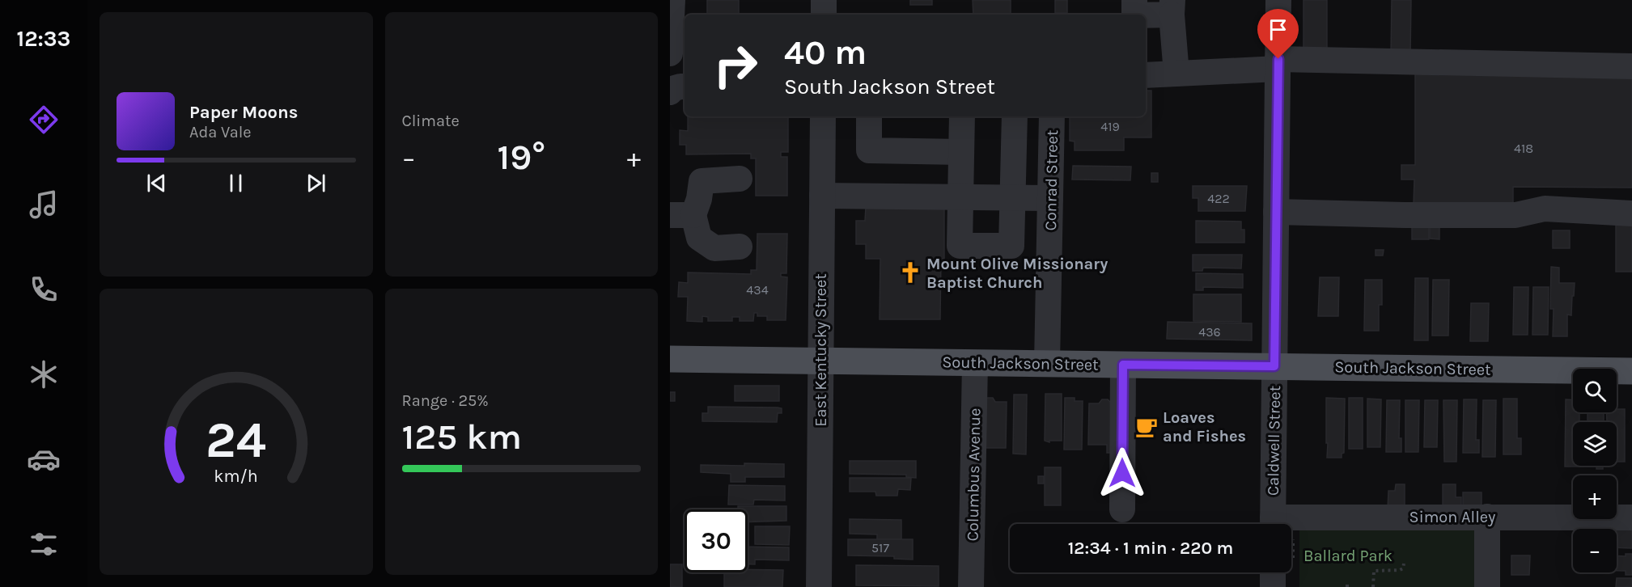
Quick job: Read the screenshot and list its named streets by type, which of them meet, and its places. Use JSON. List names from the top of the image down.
{
  "streets": {
    "main road": ["South Jackson Street"],
    "street": [
      "Conrad Street",
      "East Kentucky Street",
      "Caldwell Street",
      "Columbus Avenue",
      "Simon Alley"
    ]
  },
  "crossings": [
    ["Conrad Street", "South Jackson Street"],
    ["East Kentucky Street", "South Jackson Street"],
    ["South Jackson Street", "Caldwell Street"],
    ["South Jackson Street", "Columbus Avenue"],
    ["Caldwell Street", "Simon Alley"]
  ],
  "parks": ["Ballard Park"],
  "places": {
    "church": ["Mount Olive Missionary Baptist Church"],
    "cafe": ["Loaves and Fishes"]
  },
  "house_numbers": [
    "419",
    "418",
    "422",
    "434",
    "436",
    "517"
  ],
  "page": {
    "tabs": "12:33",
    "tile": [
      "Climate",
      ["Range · 25%", "125 km"]
    ],
    "turn": ["40 m", "South Jackson Street"],
    "song": ["Paper Moons", "Ada Vale"],
    "heat": ["−", "19°", "+"],
    "map_buttons": ["+", "−"],
    "limit": "30",
    "trip": "12:34 · 1 min · 220 m",
    "gauge": ["24", "km/h"]
  }
}
